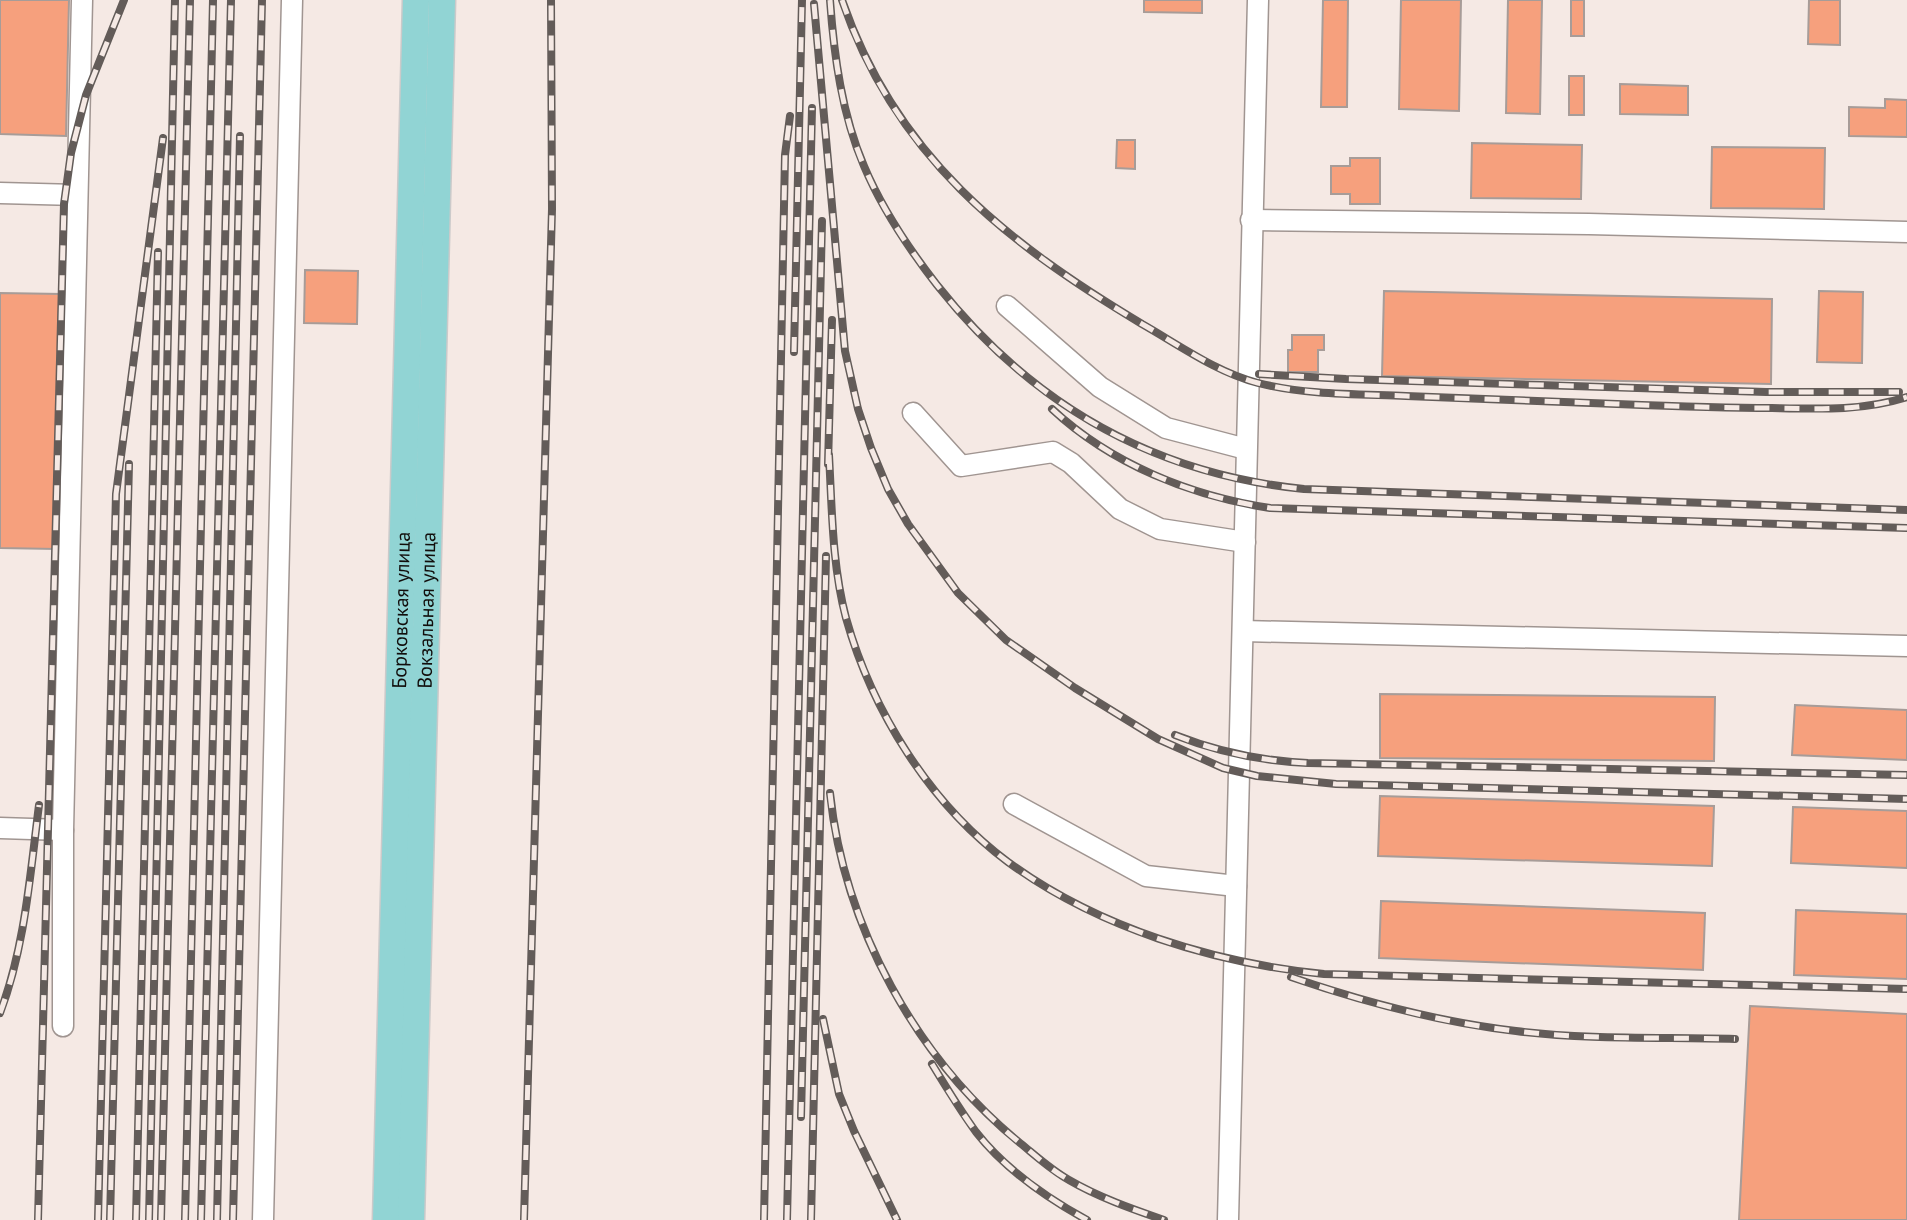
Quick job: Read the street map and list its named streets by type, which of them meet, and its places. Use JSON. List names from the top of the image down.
{
  "streets": {
    "main road": ["Борковская улица", "Вокзальная улица"]
  }
}
